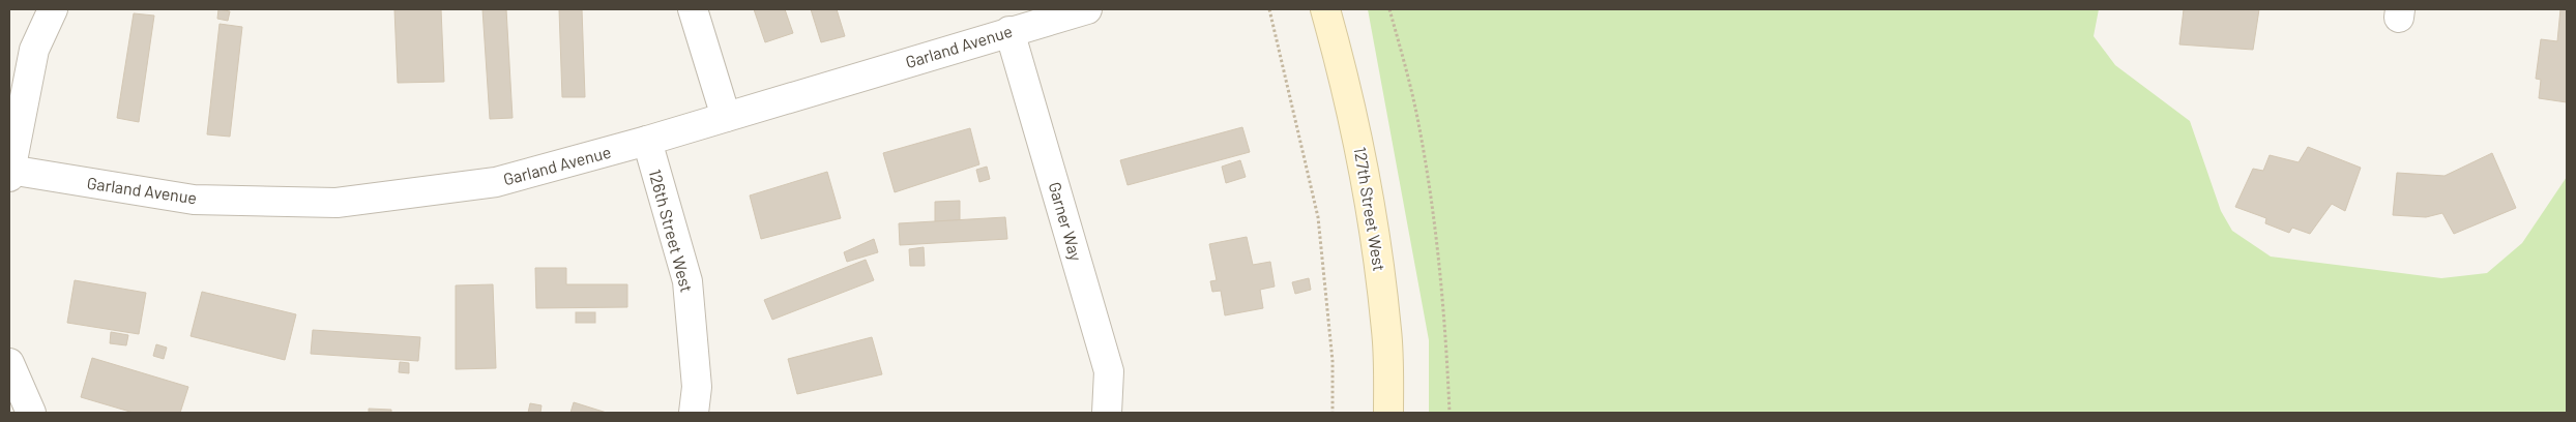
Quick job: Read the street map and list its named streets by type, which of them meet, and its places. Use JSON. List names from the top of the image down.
{
  "streets": {
    "street": [
      "Garland Avenue",
      "127th Street West",
      "Garner Way",
      "126th Street West"
    ]
  },
  "crossings": [
    ["Garland Avenue", "Garner Way"],
    ["Garland Avenue", "126th Street West"]
  ]
}
